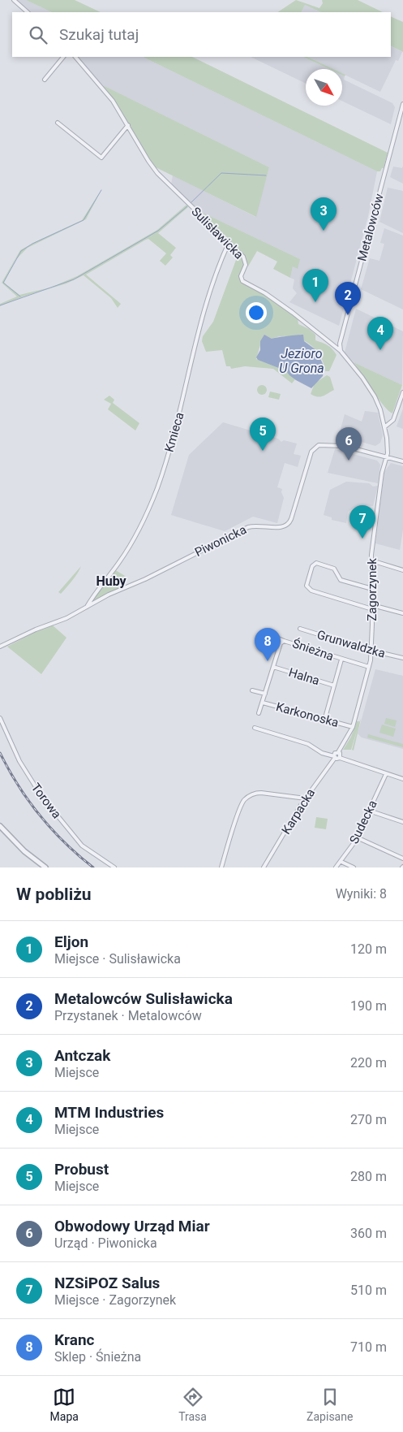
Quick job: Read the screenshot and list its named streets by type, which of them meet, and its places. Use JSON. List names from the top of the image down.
{
  "streets": {
    "street": [
      "Metalowców",
      "Sulisławicka",
      "Kmieca",
      "Piwonicka",
      "Zagorzynek",
      "Grunwaldzka",
      "Śnieżna",
      "Halna",
      "Karkonoska",
      "Torowa",
      "Karpacka",
      "Sudecka"
    ]
  },
  "crossings": [
    ["Metalowców", "Sulisławicka"],
    ["Sulisławicka", "Kmieca"],
    ["Sulisławicka", "Piwonicka"],
    ["Sulisławicka", "Zagorzynek"],
    ["Kmieca", "Piwonicka"],
    ["Piwonicka", "Zagorzynek"],
    ["Zagorzynek", "Grunwaldzka"],
    ["Śnieżna", "Halna"],
    ["Śnieżna", "Karkonoska"]
  ],
  "districts": ["Huby"],
  "water": ["Jezioro U Grona"],
  "north": "bottom right",
  "page": {
    "search": "Szukaj tutaj",
    "pins": [
      "3",
      "1",
      "2",
      "4",
      "5",
      "6",
      "7",
      "8"
    ],
    "heading": ["W pobliżu", "Wyniki: 8"],
    "list": [
      {
        "mark": "1",
        "name": "Eljon",
        "note": "Miejsce · Sulisławicka",
        "value": "120 m"
      },
      {
        "mark": "2",
        "name": "Metalowców Sulisławicka",
        "note": "Przystanek · Metalowców",
        "value": "190 m"
      },
      {
        "mark": "3",
        "name": "Antczak",
        "note": "Miejsce",
        "value": "220 m"
      },
      {
        "mark": "4",
        "name": "MTM Industries",
        "note": "Miejsce",
        "value": "270 m"
      },
      {
        "mark": "5",
        "name": "Probust",
        "note": "Miejsce",
        "value": "280 m"
      },
      {
        "mark": "6",
        "name": "Obwodowy Urząd Miar",
        "note": "Urząd · Piwonicka",
        "value": "360 m"
      },
      {
        "mark": "7",
        "name": "NZSiPOZ Salus",
        "note": "Miejsce · Zagorzynek",
        "value": "510 m"
      },
      {
        "mark": "8",
        "name": "Kranc",
        "note": "Sklep · Śnieżna",
        "value": "710 m"
      }
    ],
    "nav": ["Mapa", "Trasa", "Zapisane"]
  }
}
